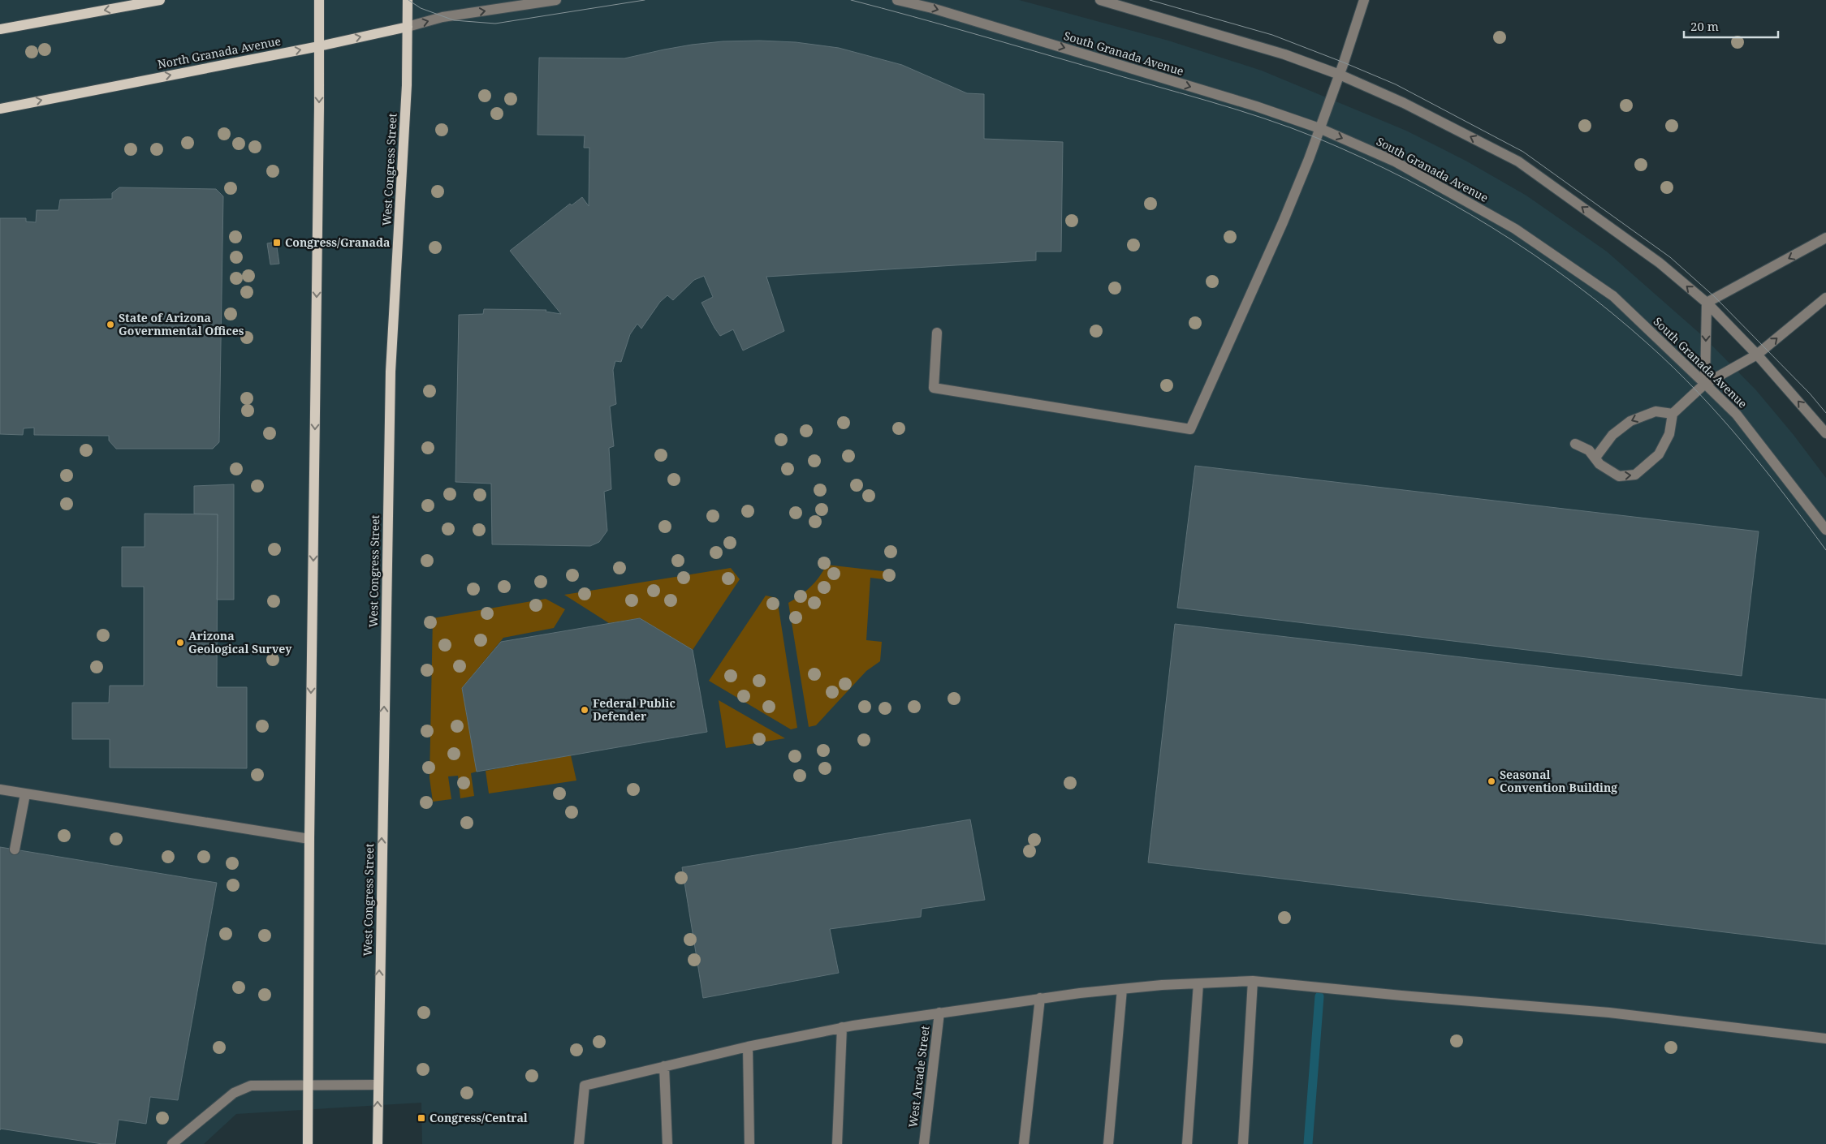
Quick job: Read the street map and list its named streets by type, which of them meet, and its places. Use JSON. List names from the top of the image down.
{
  "streets": {
    "main road": ["North Granada Avenue", "West Congress Street"],
    "street": ["South Granada Avenue", "West Arcade Street"]
  },
  "crossings": [
    ["North Granada Avenue", "West Congress Street"]
  ],
  "one_way": ["North Granada Avenue"],
  "places": {
    "transit": ["Congress/Granada", "Congress/Central"],
    "other": [
      "State of Arizona Governmental Offices",
      "Arizona Geological Survey",
      "Federal Public Defender",
      "Seasonal Convention Building"
    ]
  },
  "scale_bar": "20 m"
}
